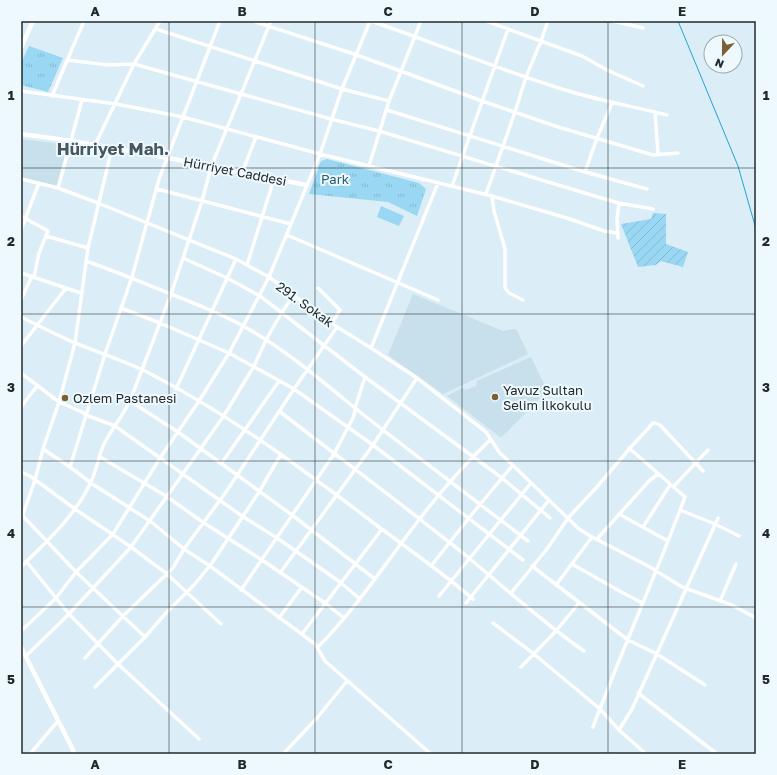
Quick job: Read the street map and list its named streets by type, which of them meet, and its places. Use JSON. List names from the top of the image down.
{
  "streets": {
    "street": ["Hürriyet Caddesi", "291. Sokak"]
  },
  "districts": ["Hürriyet Mah."],
  "parks": ["Park"],
  "places": ["Yavuz Sultan Selim İlkokulu", "Ozlem Pastanesi"],
  "north": "bottom",
  "grid": {
    "columns": [
      "A",
      "B",
      "C",
      "D",
      "E"
    ],
    "rows": [
      "1",
      "2",
      "3",
      "4",
      "5"
    ]
  }
}
